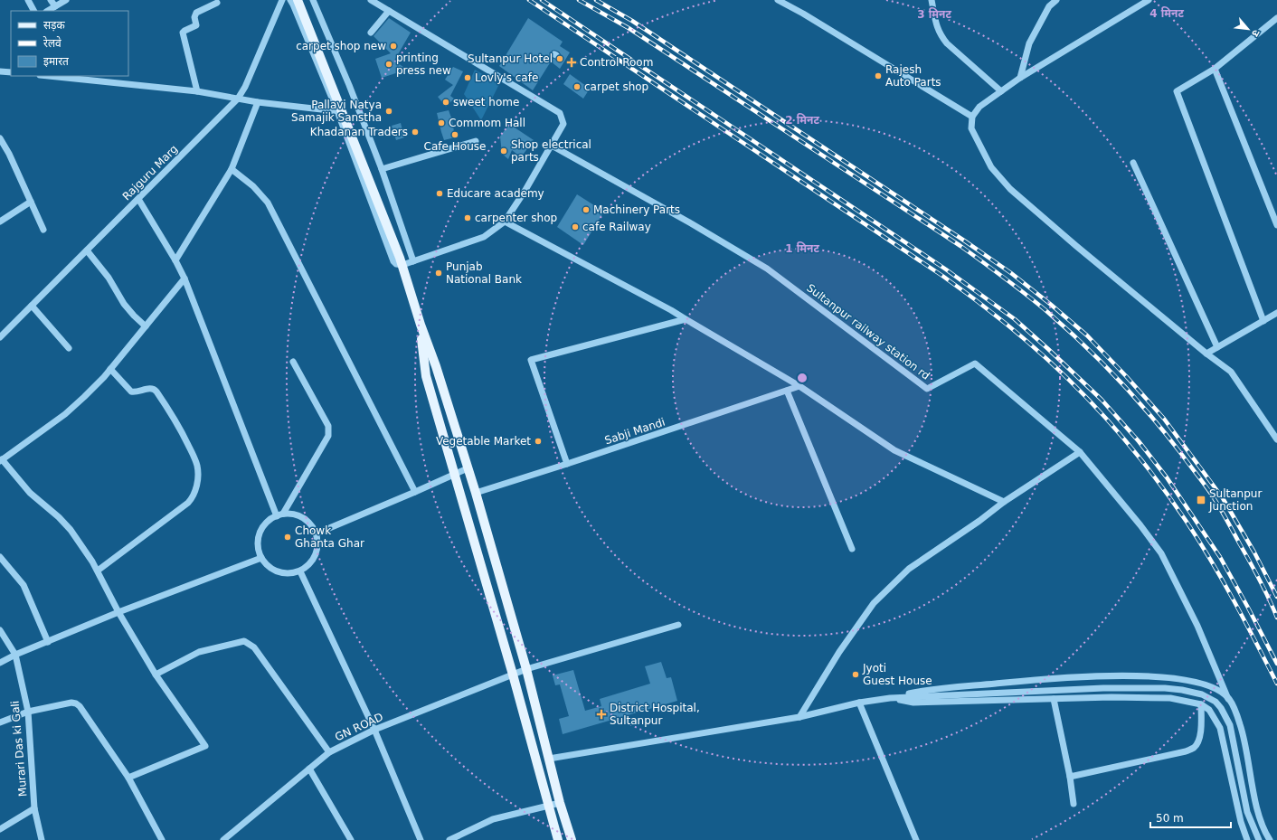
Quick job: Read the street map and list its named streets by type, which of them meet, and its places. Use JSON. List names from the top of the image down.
{
  "streets": {
    "street": [
      "Rajguru Marg",
      "Sultanpur railway station rd",
      "Sabji Mandi",
      "GN ROAD",
      "Murari Das ki Gali"
    ]
  },
  "places": {
    "other": [
      "carpet shop new",
      "Sultanpur Hotel",
      "printing press new",
      "Rajesh Auto Parts",
      "Lovly's cafe",
      "carpet shop",
      "sweet home",
      "Pallavi Natya Samajik Sanstha",
      "Commom Hall",
      "Khadanan Traders",
      "Cafe House",
      "Shop electrical parts",
      "Educare academy",
      "Machinery Parts",
      "carpenter shop",
      "cafe Railway",
      "Punjab National Bank",
      "Vegetable Market",
      "Chowk Ghanta Ghar",
      "Jyoti Guest House"
    ],
    "health": ["Control Room", "District Hospital, Sultanpur"],
    "transit": ["Sultanpur Junction"]
  },
  "legend": ["सड़क", "रेलवे", "इमारत"],
  "scale_bar": "50 m",
  "north": "bottom right",
  "rings": [
    "4 मिनट",
    "3 मिनट",
    "2 मिनट",
    "1 मिनट"
  ]
}
